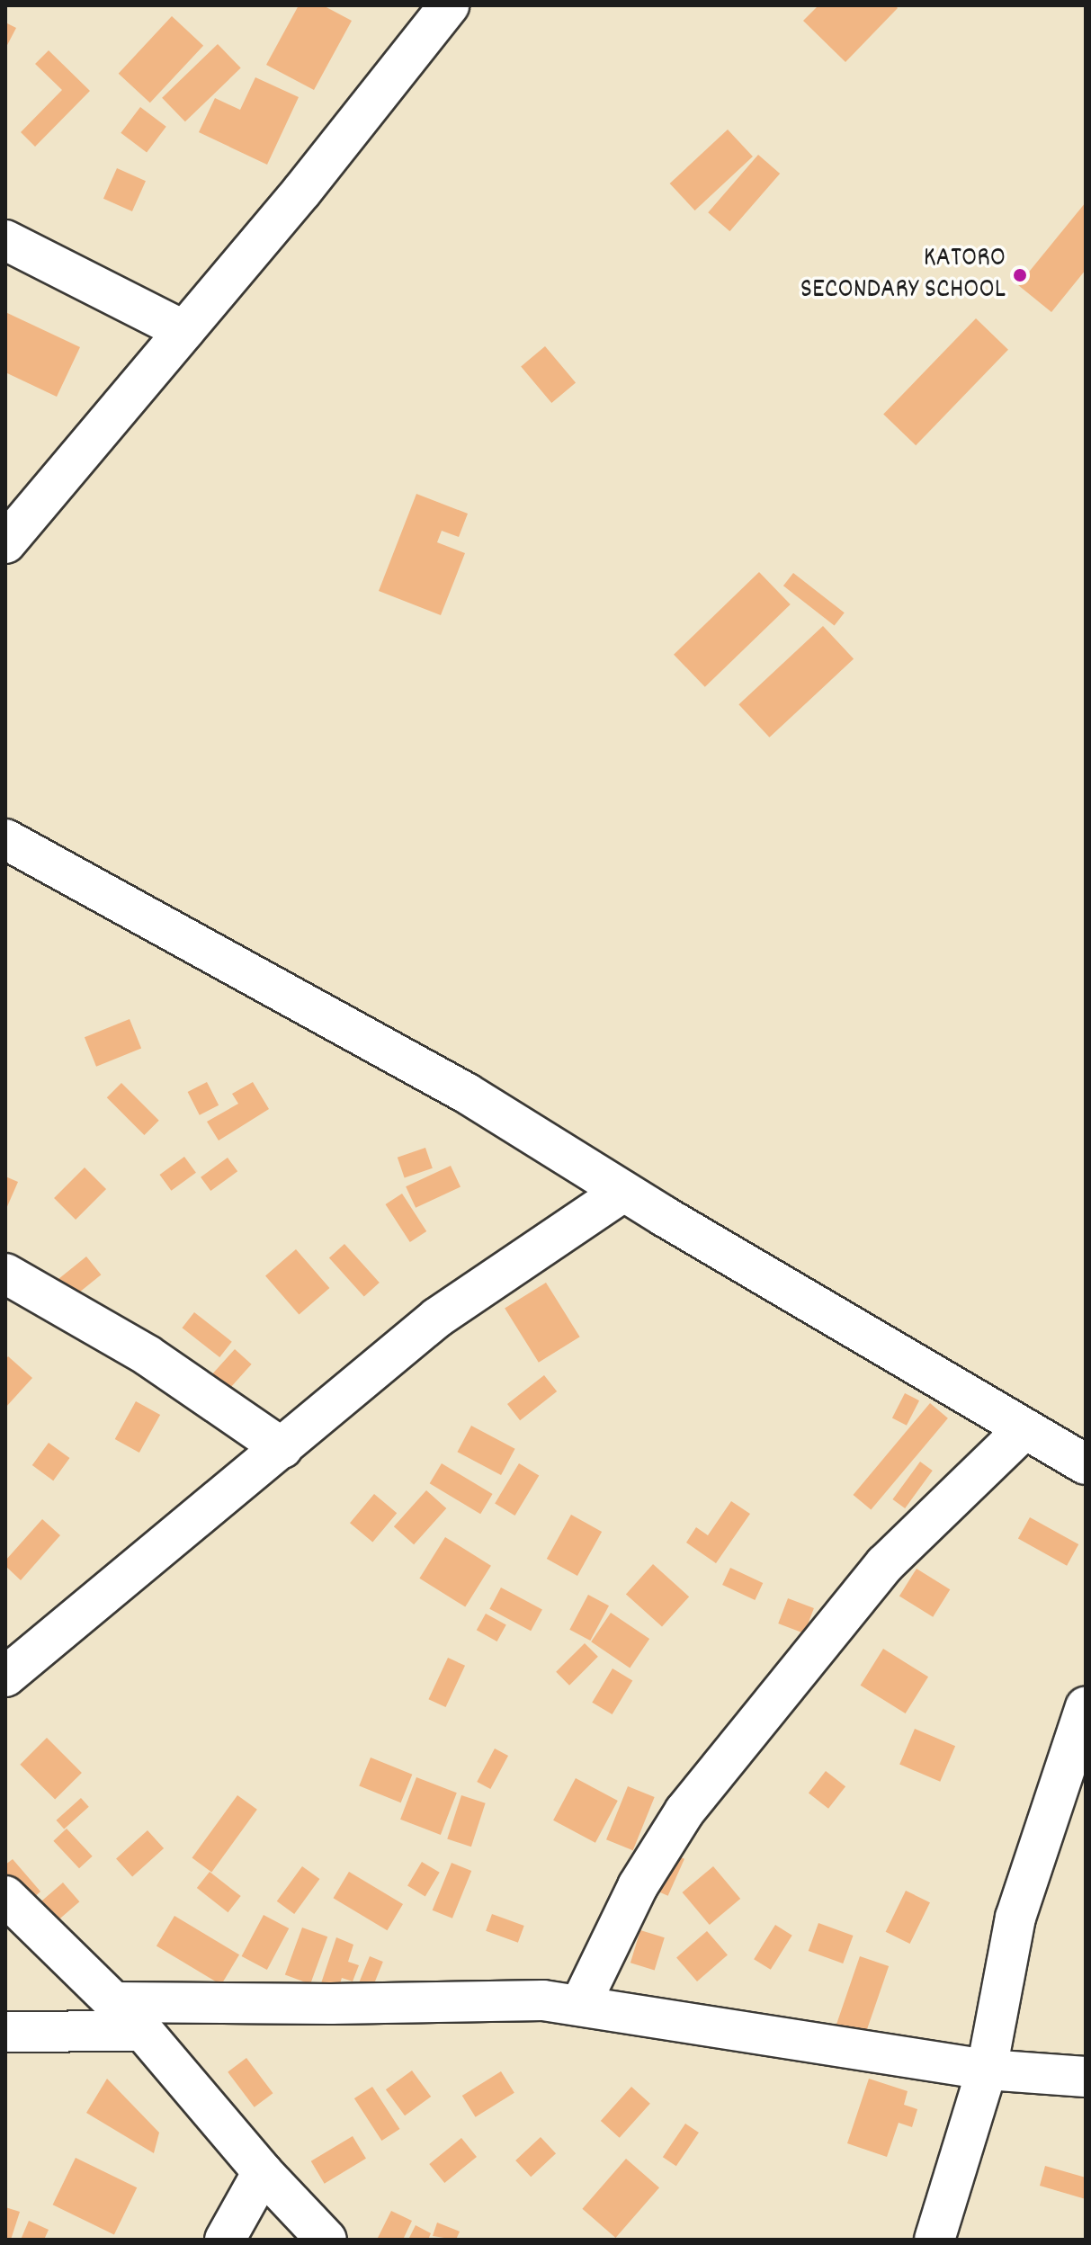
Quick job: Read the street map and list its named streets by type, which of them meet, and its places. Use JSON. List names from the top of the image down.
{
  "places": ["KATORO SECONDARY SCHOOL"]
}
